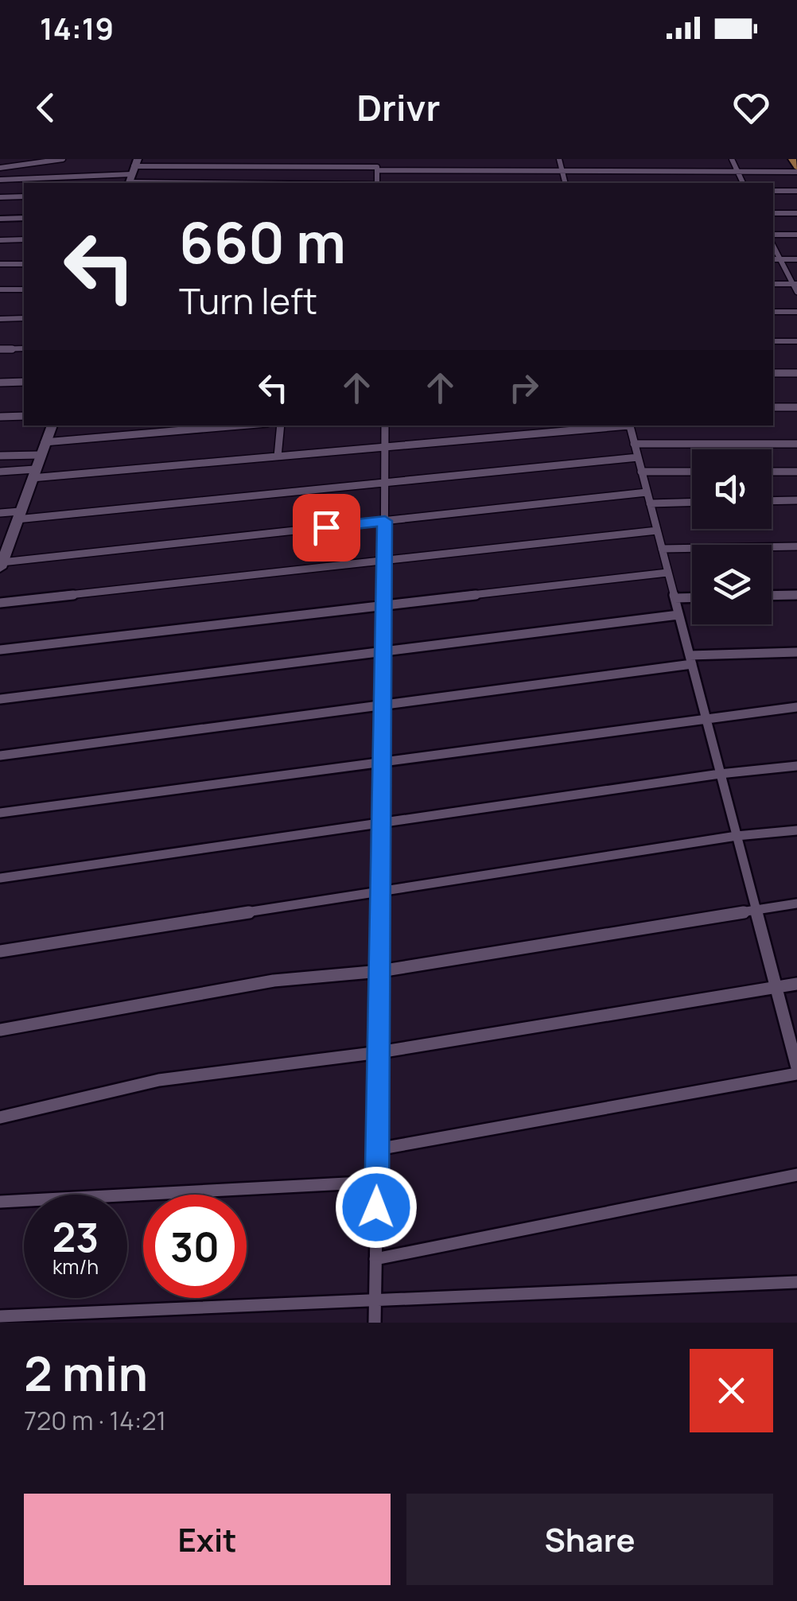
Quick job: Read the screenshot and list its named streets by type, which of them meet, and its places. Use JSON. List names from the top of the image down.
{
  "page": {
    "status": "14:19",
    "header": "Drivr",
    "turn": ["660 m", "Turn left"],
    "speed": "23 km/h",
    "limit": "30",
    "heading": ["2 min", "720 m · 14:21"],
    "buttons": ["Exit", "Share"]
  }
}
